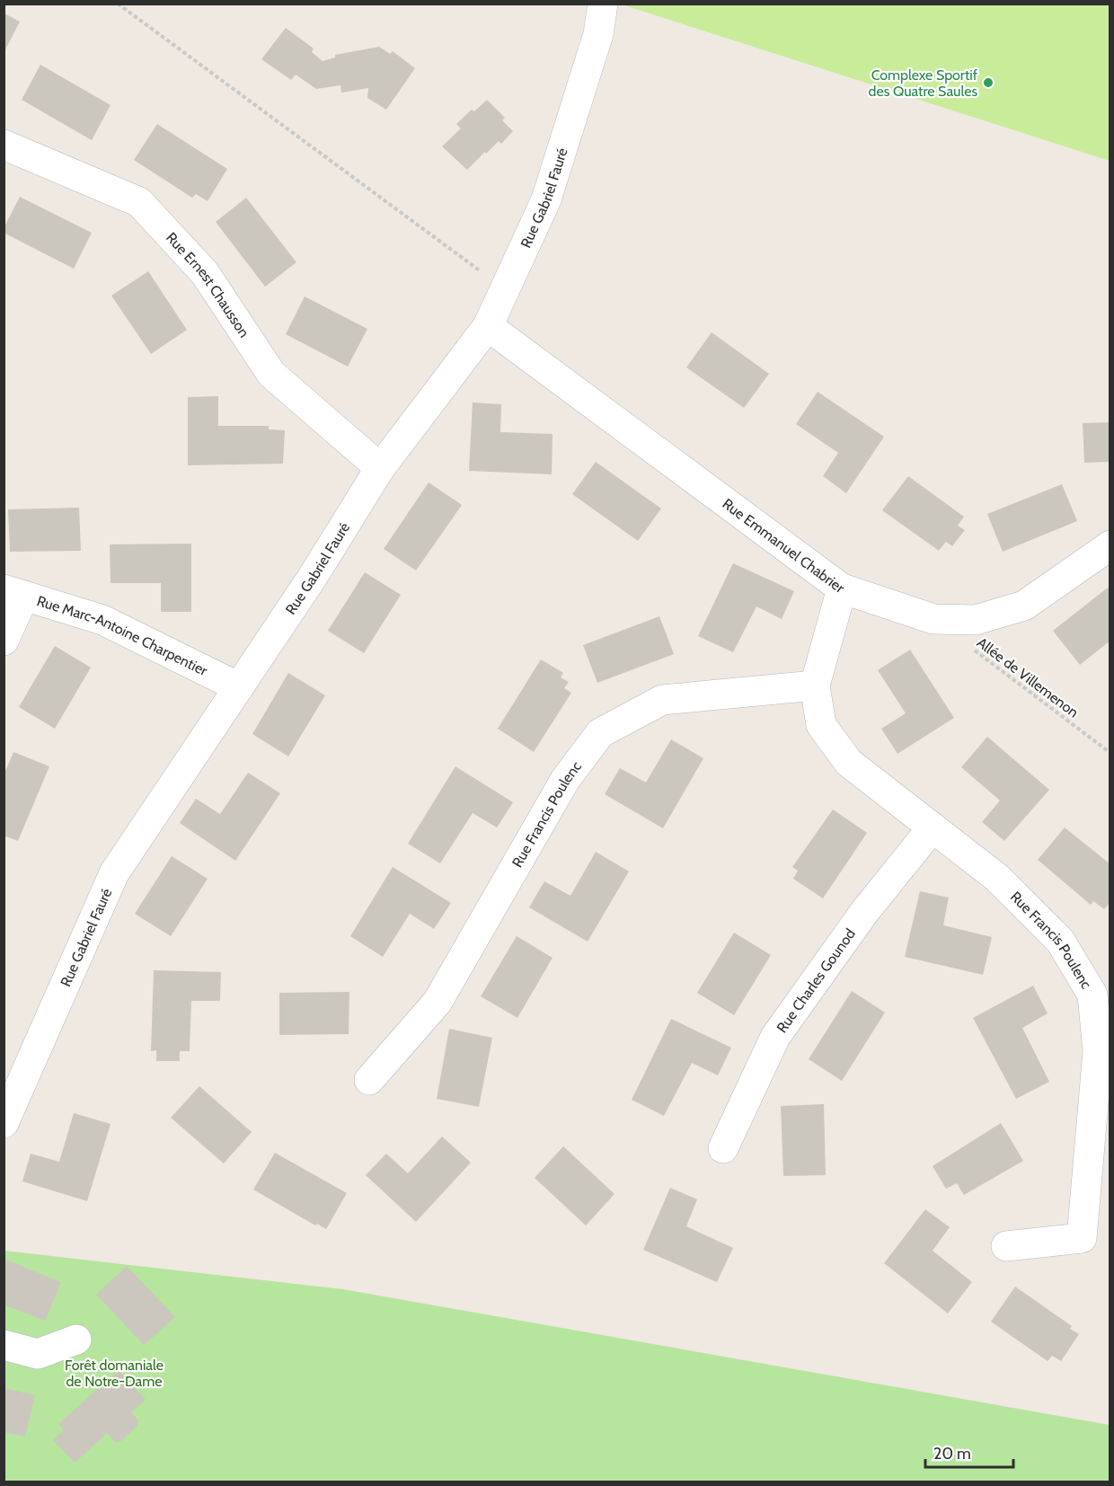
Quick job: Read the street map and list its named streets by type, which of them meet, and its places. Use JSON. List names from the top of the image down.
{
  "streets": {
    "street": [
      "Rue Gabriel Fauré",
      "Rue Ernest Chausson",
      "Rue Emmanuel Chabrier",
      "Rue Marc-Antoine Charpentier",
      "Rue Francis Poulenc",
      "Rue Charles Gounod"
    ],
    "path": ["Allée de Villemenon"]
  },
  "crossings": [
    ["Rue Gabriel Fauré", "Rue Ernest Chausson"],
    ["Rue Gabriel Fauré", "Rue Emmanuel Chabrier"],
    ["Rue Gabriel Fauré", "Rue Marc-Antoine Charpentier"],
    ["Rue Emmanuel Chabrier", "Allée de Villemenon"],
    ["Rue Emmanuel Chabrier", "Rue Francis Poulenc"],
    ["Rue Francis Poulenc", "Rue Charles Gounod"]
  ],
  "parks": ["Forêt domaniale de Notre-Dame"],
  "places": ["Complexe Sportif des Quatre Saules"],
  "scale_bar": "20 m"
}
